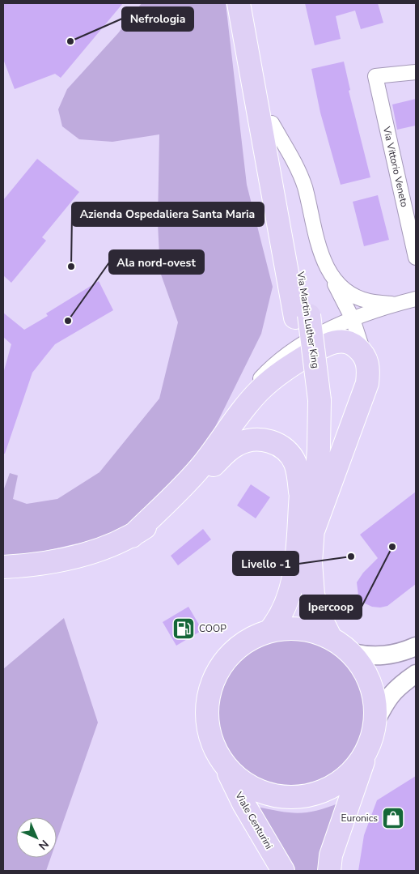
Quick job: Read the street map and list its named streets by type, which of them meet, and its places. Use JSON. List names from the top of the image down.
{
  "streets": {
    "main road": ["Via Martin Luther King", "Viale Centurini"],
    "street": ["Via Vittorio Veneto"]
  },
  "places": {
    "other": [
      "Nefrologia",
      "Azienda Ospedaliera Santa Maria",
      "Ala nord-ovest",
      "Ipercoop",
      "Livello -1"
    ],
    "fuel station": ["COOP"],
    "shop": ["Euronics"]
  },
  "north": "bottom right"
}
